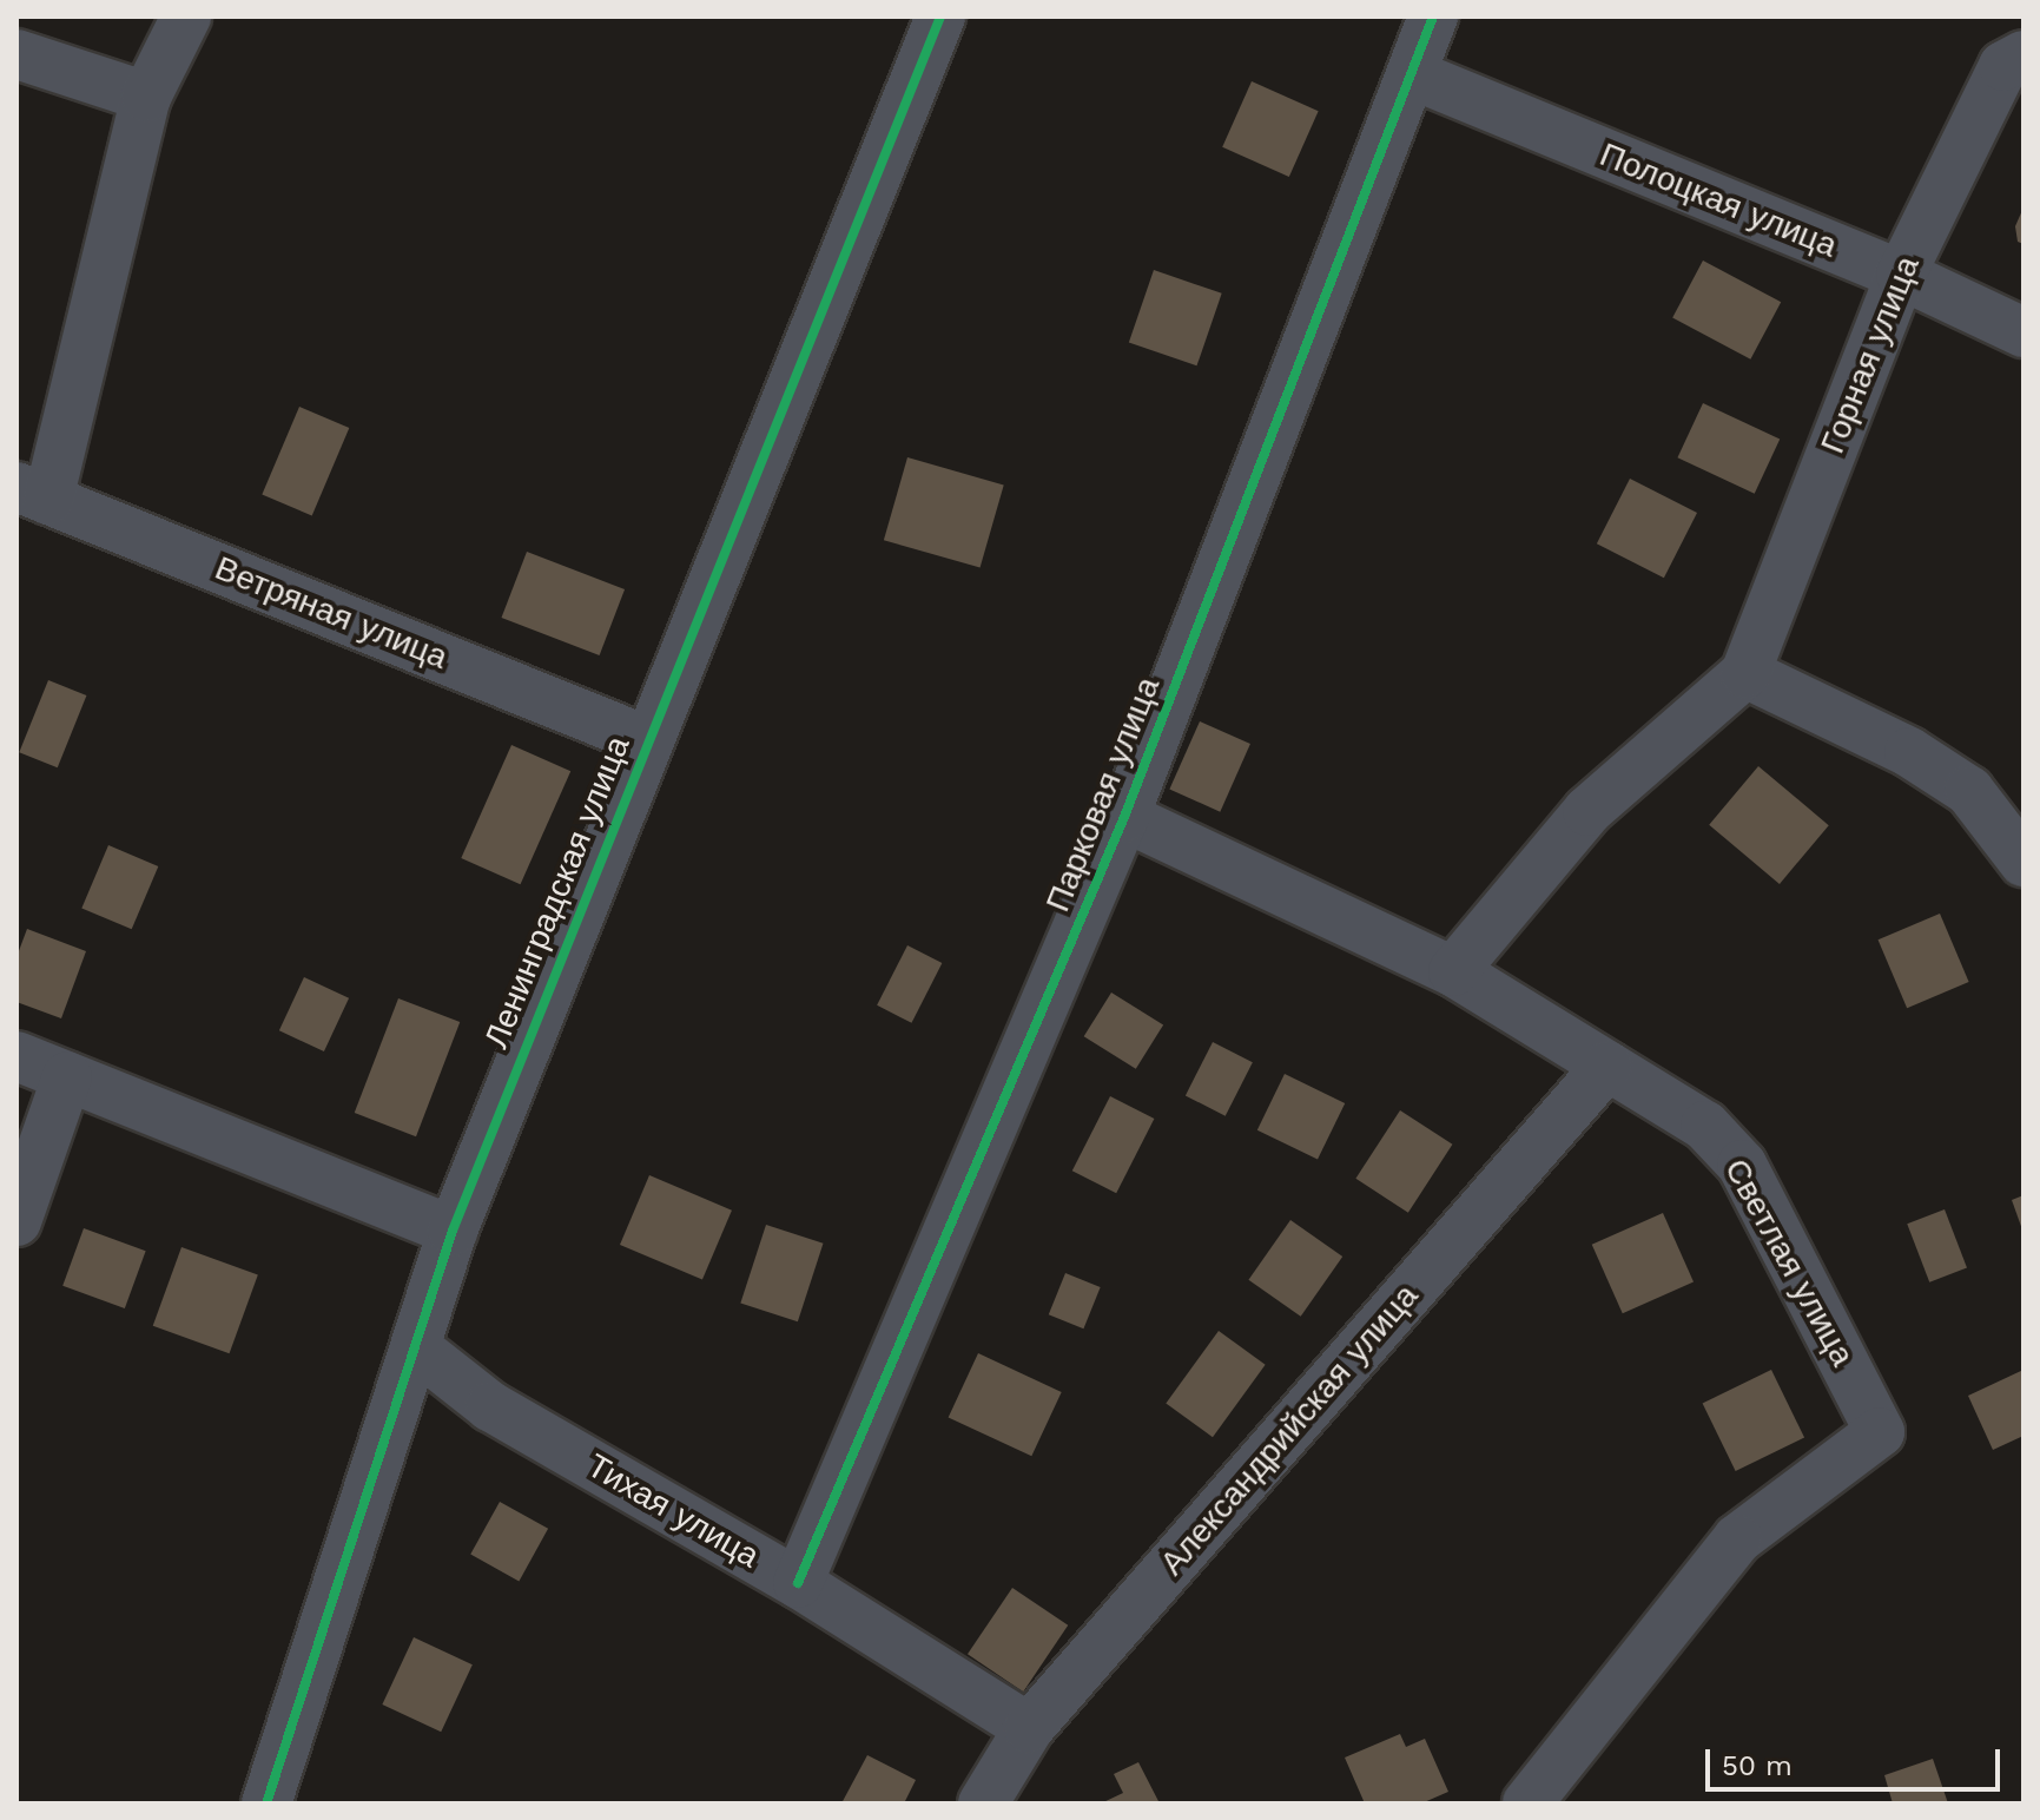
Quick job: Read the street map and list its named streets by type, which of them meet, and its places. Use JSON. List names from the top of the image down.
{
  "streets": {
    "street": [
      "Полоцкая улица",
      "Горная улица",
      "Ветряная улица",
      "Парковая улица",
      "Ленинградская улица",
      "Светлая улица",
      "Александрийская улица",
      "Тихая улица"
    ]
  },
  "crossings": [
    ["Полоцкая улица", "Горная улица"],
    ["Полоцкая улица", "Парковая улица"],
    ["Ветряная улица", "Ленинградская улица"],
    ["Парковая улица", "Светлая улица"],
    ["Парковая улица", "Тихая улица"],
    ["Ленинградская улица", "Тихая улица"],
    ["Светлая улица", "Александрийская улица"],
    ["Александрийская улица", "Тихая улица"]
  ],
  "scale_bar": "50 m"
}
